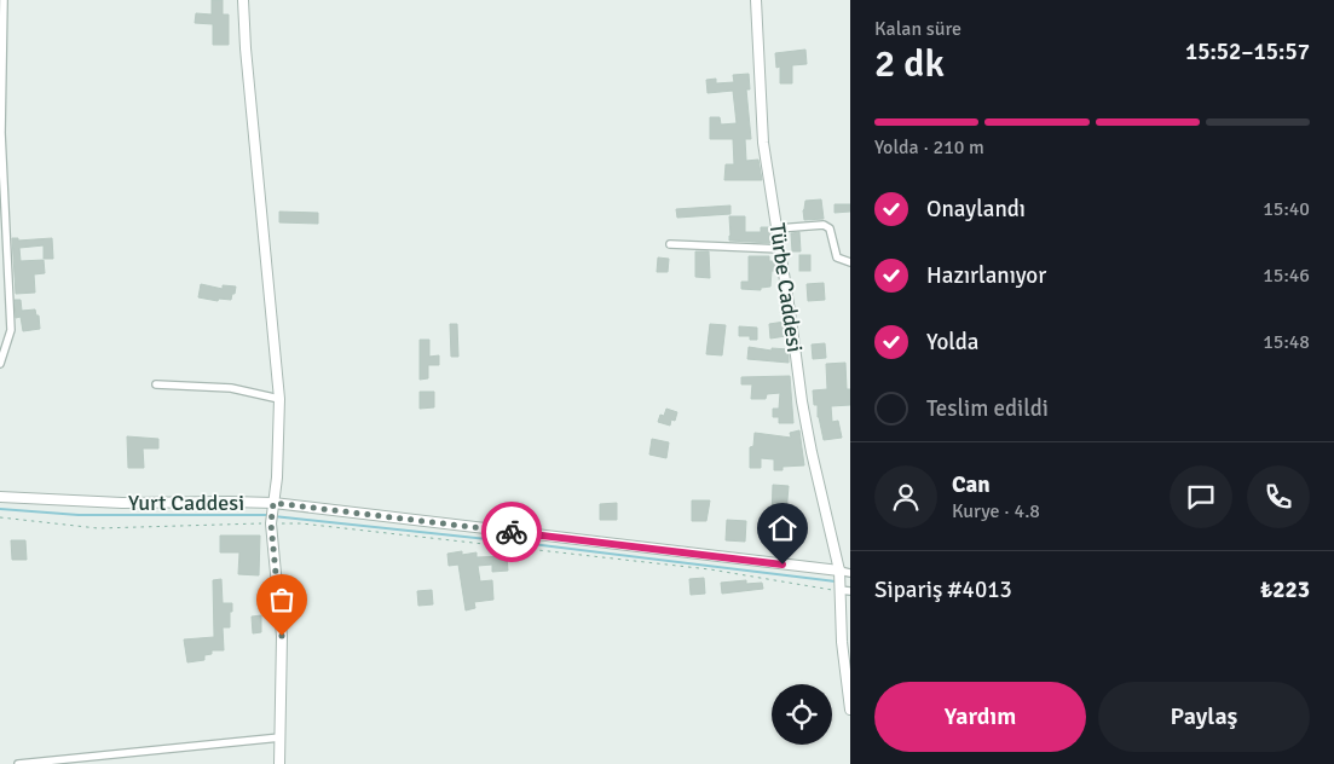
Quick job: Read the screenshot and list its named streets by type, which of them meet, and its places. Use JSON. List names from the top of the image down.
{
  "streets": {
    "street": ["Türbe Caddesi", "Yurt Caddesi"]
  },
  "crossings": [
    ["Türbe Caddesi", "Yurt Caddesi"]
  ],
  "page": {
    "heading": ["2 dk", "Kalan süre", "15:52–15:57"],
    "panel": [
      "Can",
      "Kurye · 4.8",
      "Sipariş #4013",
      "₺223"
    ],
    "bar": "Yolda · 210 m",
    "list": [
      ["Onaylandı", "15:40"],
      ["Hazırlanıyor", "15:46"],
      ["Yolda", "15:48"],
      "Teslim edildi"
    ],
    "buttons": ["Yardım", "Paylaş"]
  }
}
